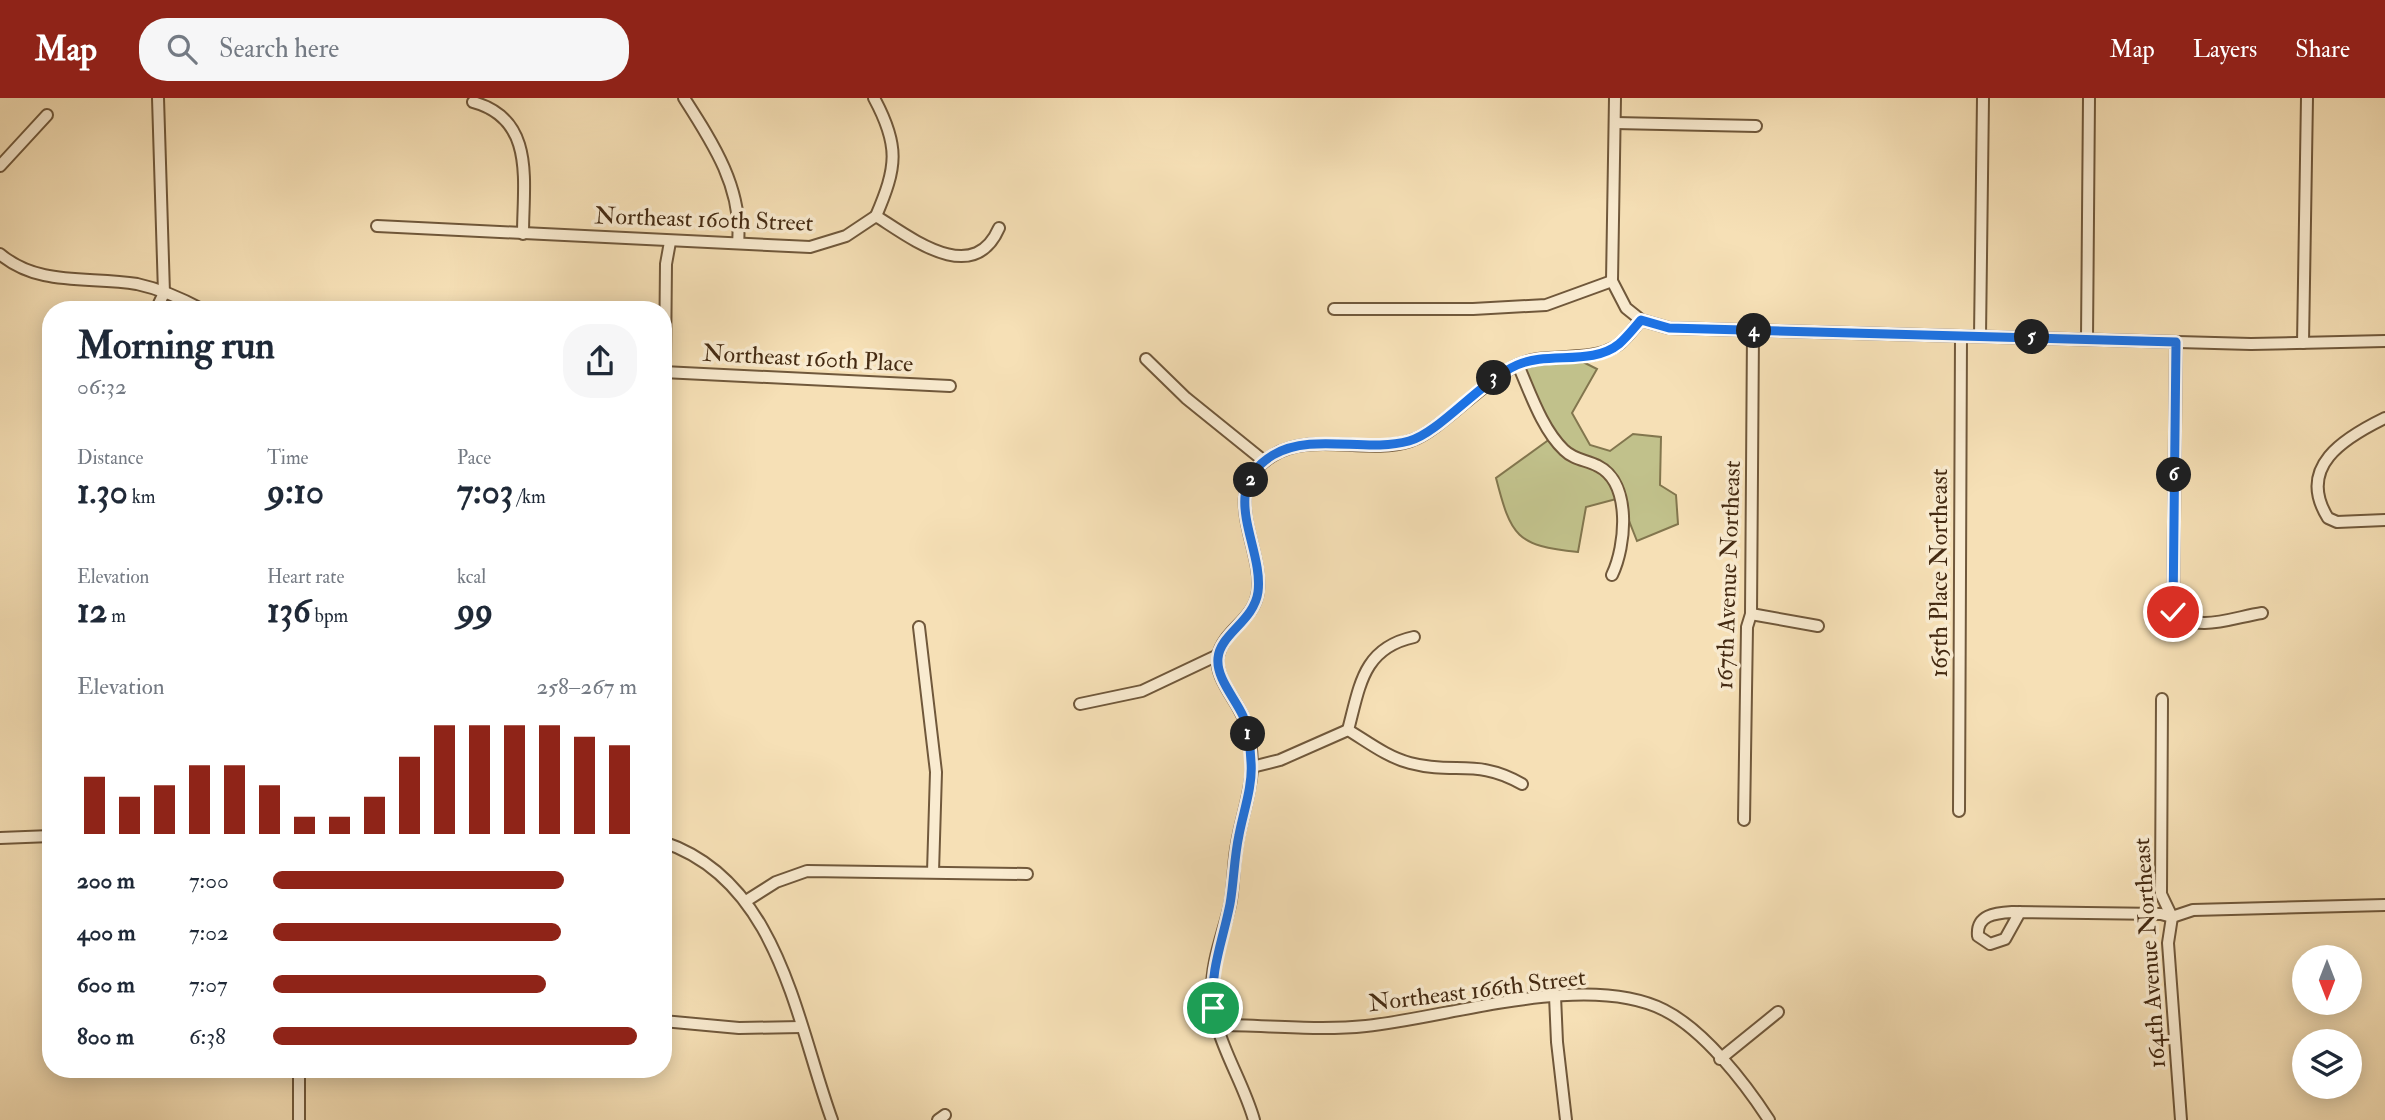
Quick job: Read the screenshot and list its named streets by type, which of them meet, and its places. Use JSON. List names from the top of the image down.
{
  "streets": {
    "street": [
      "Northeast 160th Street",
      "Northeast 160th Place",
      "165th Place Northeast",
      "167th Avenue Northeast",
      "164th Avenue Northeast",
      "Northeast 166th Street"
    ]
  },
  "north": "bottom",
  "page": {
    "header": "Map",
    "search": "Search here",
    "nav": ["Map", "Layers", "Share"],
    "heading": ["Morning run", "06:32"],
    "pins": [
      "4",
      "5",
      "3",
      "6",
      "2",
      "1"
    ],
    "stats": [
      ["Distance", "1.30 km"],
      ["Time", "9:10"],
      ["Pace", "7:03 /km"],
      ["Elevation", "12 m"],
      ["Heart rate", "136 bpm"],
      ["kcal", "99"]
    ],
    "chart": ["Elevation", "258–267 m"],
    "list": [
      {
        "name": "200 m",
        "note": "7:00"
      },
      {
        "name": "400 m",
        "note": "7:02"
      },
      {
        "name": "600 m",
        "note": "7:07"
      },
      {
        "name": "800 m",
        "note": "6:38"
      }
    ]
  }
}
